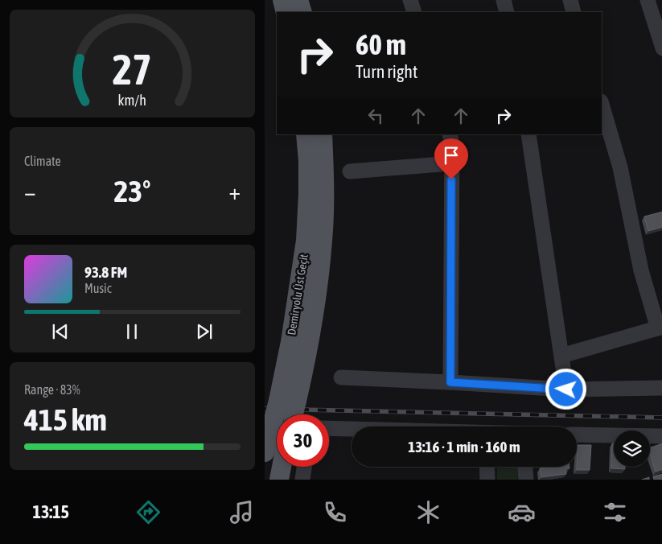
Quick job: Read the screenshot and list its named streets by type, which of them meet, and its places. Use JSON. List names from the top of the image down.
{
  "streets": {
    "main road": ["Demiryolu Üst Geçit"]
  },
  "page": {
    "turn": ["60 m", "Turn right"],
    "tile": [
      "Climate",
      ["Range · 83%", "415 km"]
    ],
    "heat": ["−", "23°", "+"],
    "song": ["93.8 FM", "Music"],
    "limit": "30",
    "trip": "13:16 · 1 min · 160 m",
    "tabs": "13:15",
    "gauge": ["27", "km/h"]
  }
}
